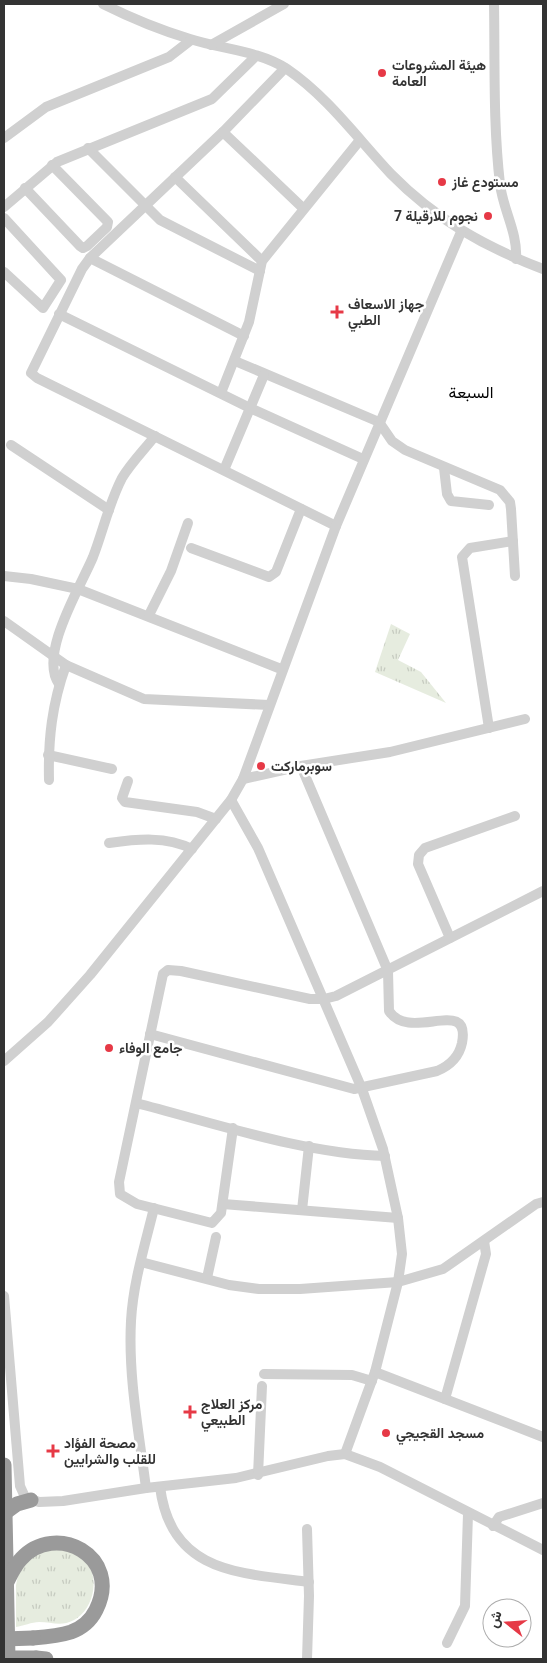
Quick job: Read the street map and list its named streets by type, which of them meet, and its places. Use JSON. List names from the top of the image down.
{
  "districts": ["السبعة"],
  "places": {
    "other": [
      "هيئة المشروعات العامة",
      "مستودع غاز",
      "7 نجوم للارقيلة",
      "سوبرماركت",
      "جامع الوفاء",
      "مسجد القجيجي"
    ],
    "health": ["جهاز الاسعاف الطبي", "مركز العلاج الطبيعي", "مصحة الفؤاد للقلب والشرايين"]
  },
  "north": "left"
}
